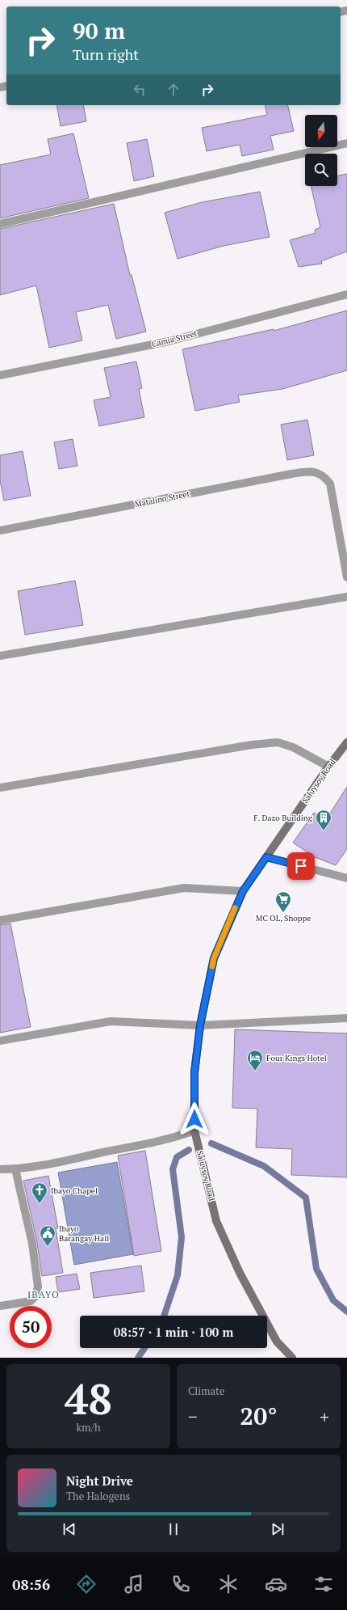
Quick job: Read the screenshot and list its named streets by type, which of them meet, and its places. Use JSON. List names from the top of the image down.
{
  "streets": {
    "main road": ["Saluysoy Road"],
    "street": ["Camia Street", "Matalino Street"]
  },
  "districts": ["IBAYO"],
  "places": {
    "building": ["F. Dazo Building"],
    "supermarket": ["MC OL, Shoppe"],
    "hotel": ["Four Kings Hotel"],
    "church": ["Ibayo Chapel"],
    "public building": ["Ibayo Barangay Hall"]
  },
  "north": "bottom",
  "page": {
    "turn": ["90 m", "Turn right"],
    "limit": "50",
    "trip": "08:57 · 1 min · 100 m",
    "tile": [
      ["48", "km/h"],
      "Climate"
    ],
    "heat": ["−", "20°", "+"],
    "song": ["Night Drive", "The Halogens"],
    "tabs": "08:56"
  }
}
